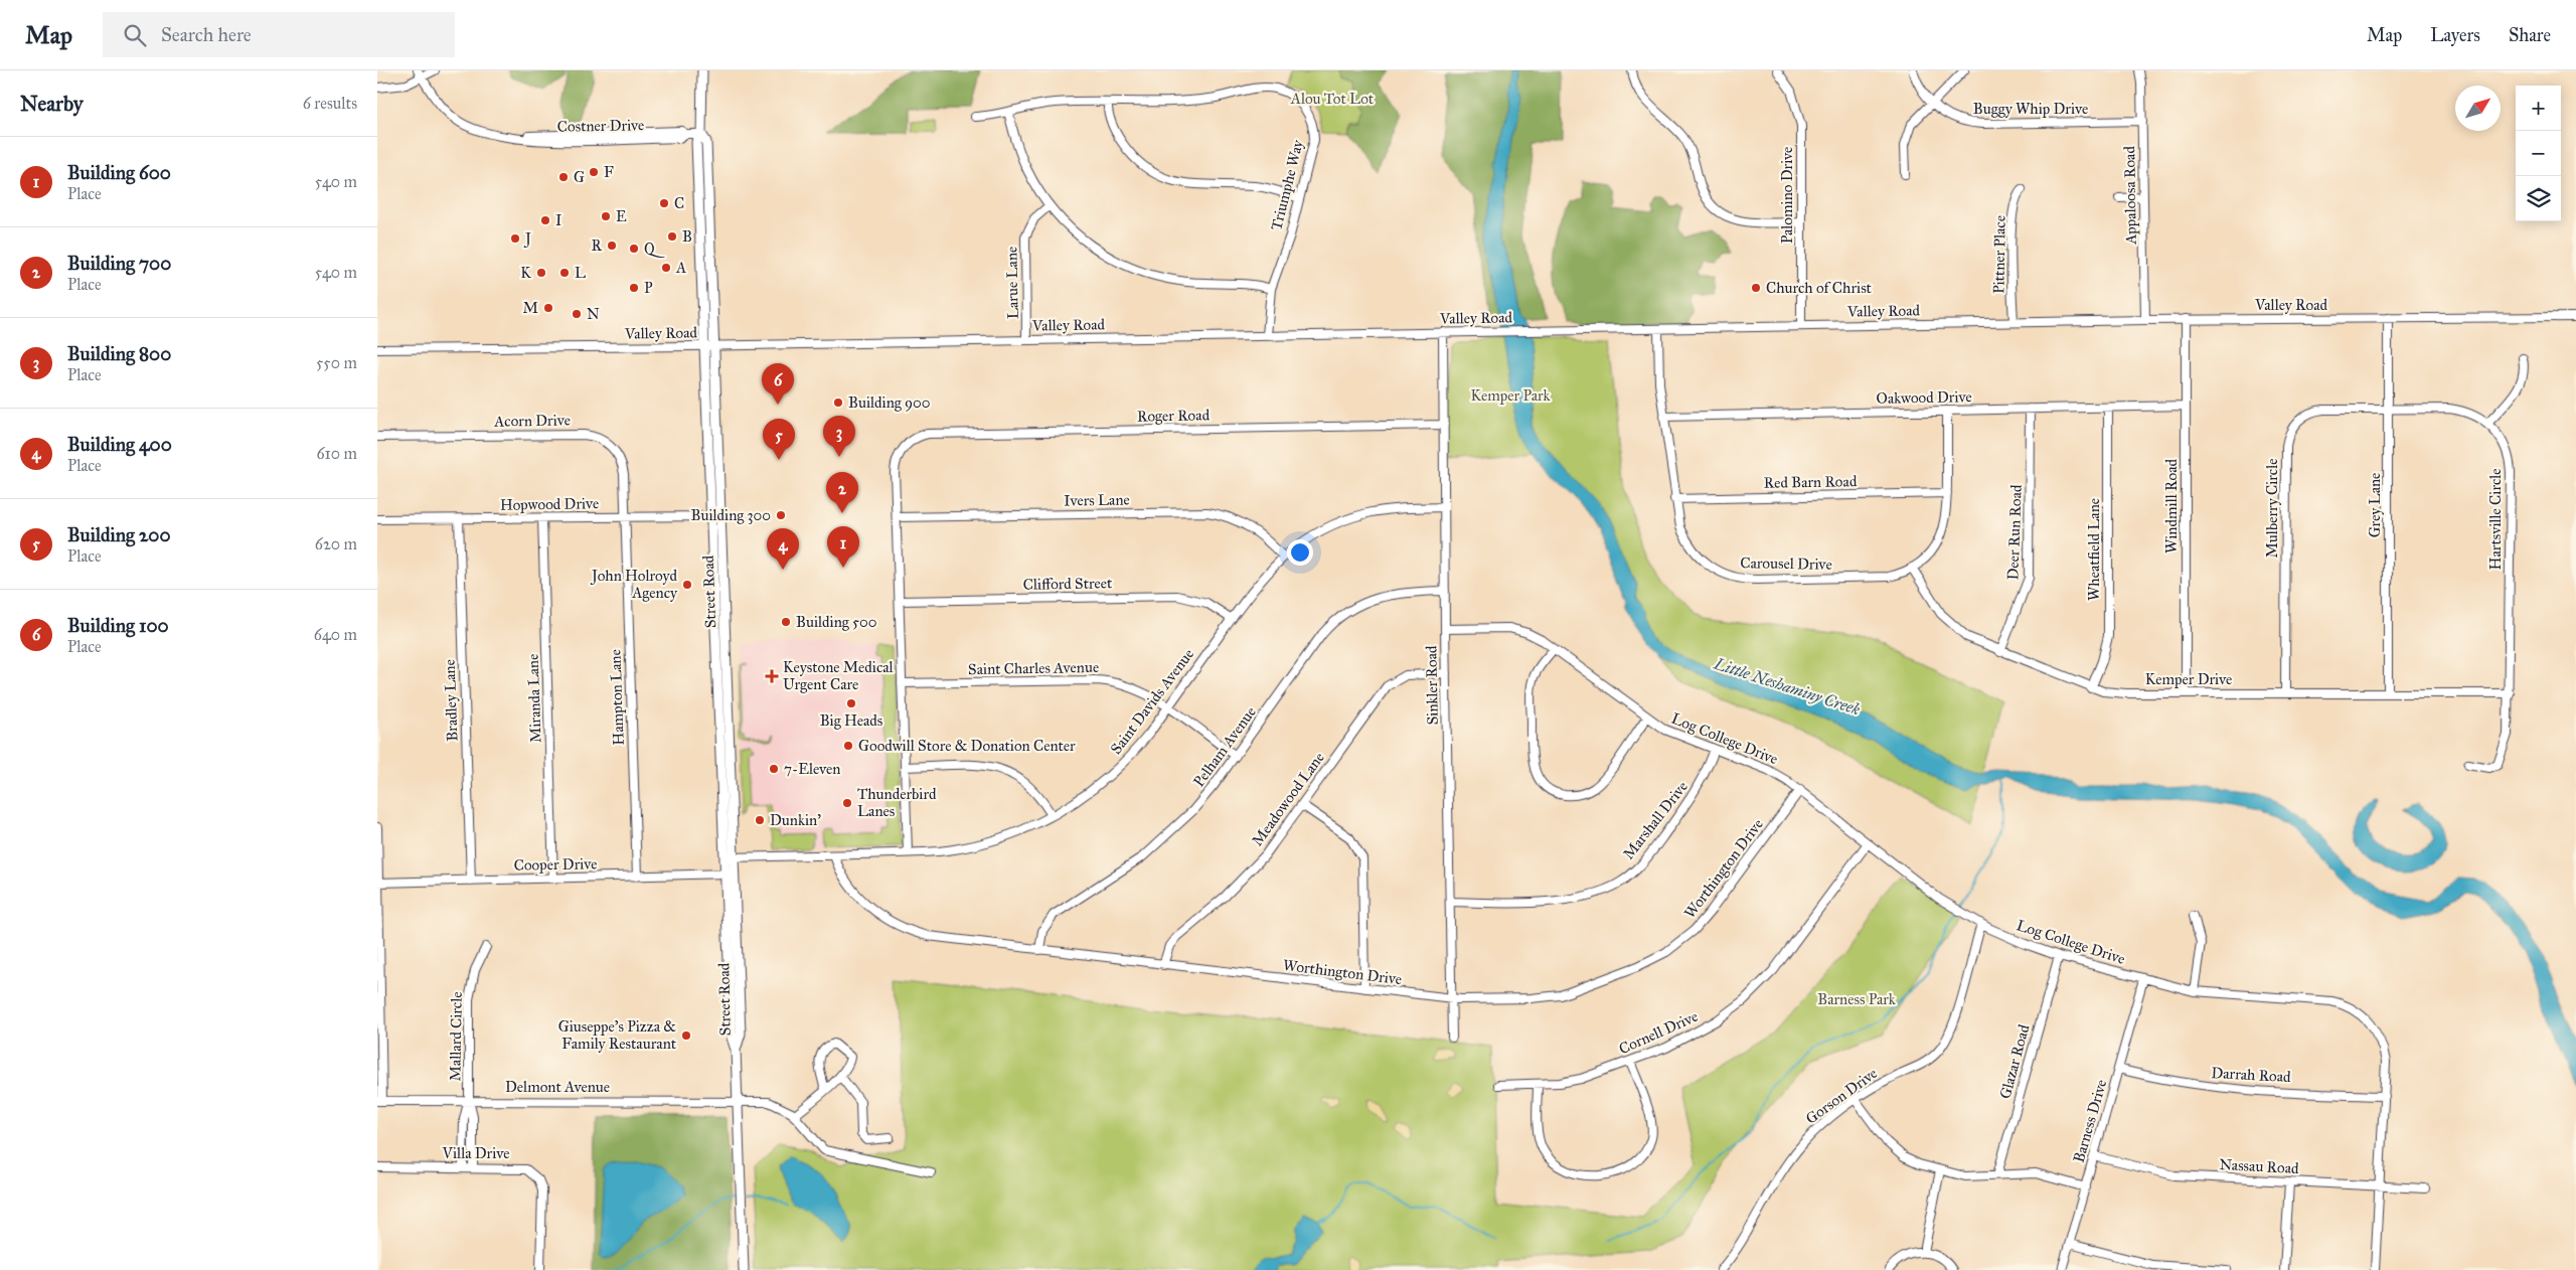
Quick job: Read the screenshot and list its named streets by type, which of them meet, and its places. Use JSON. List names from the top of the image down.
{
  "streets": {
    "main road": ["Street Road"],
    "street": [
      "Buggy Whip Drive",
      "Costner Drive",
      "Triumphe Way",
      "Palomino Drive",
      "Appaloosa Road",
      "Pittner Place",
      "Larue Lane",
      "Valley Road",
      "Oakwood Drive",
      "Roger Road",
      "Acorn Drive",
      "Red Barn Road",
      "Ivers Lane",
      "Hopwood Drive",
      "Grey Lane",
      "Windmill Road",
      "Mulberry Circle",
      "Hartsville Circle",
      "Deer Run Road",
      "Wheatfield Lane",
      "Carousel Drive",
      "Clifford Street",
      "Saint Charles Avenue",
      "Kemper Drive",
      "Sinkler Road",
      "Hampton Lane",
      "Miranda Lane",
      "Bradley Lane",
      "Saint Davids Avenue",
      "Log College Drive",
      "Pelham Avenue",
      "Meadowood Lane",
      "Marshall Drive",
      "Cooper Drive",
      "Worthington Drive",
      "Cornell Drive",
      "Mallard Circle",
      "Glazar Road",
      "Darrah Road",
      "Delmont Avenue",
      "Gorson Drive",
      "Barness Drive",
      "Villa Drive",
      "Nassau Road"
    ]
  },
  "crossings": [
    ["Buggy Whip Drive", "Appaloosa Road"],
    ["Costner Drive", "Street Road"],
    ["Triumphe Way", "Valley Road"],
    ["Palomino Drive", "Valley Road"],
    ["Appaloosa Road", "Valley Road"],
    ["Pittner Place", "Valley Road"],
    ["Larue Lane", "Valley Road"],
    ["Valley Road", "Grey Lane"],
    ["Valley Road", "Windmill Road"],
    ["Valley Road", "Carousel Drive"],
    ["Valley Road", "Street Road"],
    ["Valley Road", "Sinkler Road"],
    ["Oakwood Drive", "Windmill Road"],
    ["Oakwood Drive", "Deer Run Road"],
    ["Oakwood Drive", "Wheatfield Lane"],
    ["Oakwood Drive", "Carousel Drive"],
    ["Roger Road", "Ivers Lane"],
    ["Roger Road", "Sinkler Road"],
    ["Acorn Drive", "Hopwood Drive"],
    ["Acorn Drive", "Hampton Lane"],
    ["Red Barn Road", "Carousel Drive"],
    ["Ivers Lane", "Saint Davids Avenue"],
    ["Hopwood Drive", "Street Road"],
    ["Hopwood Drive", "Hampton Lane"],
    ["Hopwood Drive", "Miranda Lane"],
    ["Hopwood Drive", "Bradley Lane"],
    ["Grey Lane", "Mulberry Circle"],
    ["Grey Lane", "Hartsville Circle"],
    ["Grey Lane", "Kemper Drive"],
    ["Windmill Road", "Kemper Drive"],
    ["Mulberry Circle", "Hartsville Circle"],
    ["Mulberry Circle", "Kemper Drive"],
    ["Hartsville Circle", "Kemper Drive"],
    ["Deer Run Road", "Kemper Drive"],
    ["Wheatfield Lane", "Kemper Drive"],
    ["Carousel Drive", "Kemper Drive"],
    ["Clifford Street", "Saint Davids Avenue"],
    ["Street Road", "Saint Davids Avenue"],
    ["Street Road", "Cooper Drive"],
    ["Street Road", "Delmont Avenue"],
    ["Saint Charles Avenue", "Saint Davids Avenue"],
    ["Saint Charles Avenue", "Pelham Avenue"],
    ["Sinkler Road", "Saint Davids Avenue"],
    ["Sinkler Road", "Log College Drive"],
    ["Sinkler Road", "Pelham Avenue"],
    ["Sinkler Road", "Meadowood Lane"],
    ["Sinkler Road", "Marshall Drive"],
    ["Sinkler Road", "Worthington Drive"],
    ["Hampton Lane", "Cooper Drive"],
    ["Miranda Lane", "Cooper Drive"],
    ["Bradley Lane", "Cooper Drive"],
    ["Saint Davids Avenue", "Worthington Drive"],
    ["Log College Drive", "Marshall Drive"],
    ["Log College Drive", "Worthington Drive"],
    ["Log College Drive", "Cornell Drive"],
    ["Log College Drive", "Glazar Road"],
    ["Log College Drive", "Darrah Road"],
    ["Log College Drive", "Gorson Drive"],
    ["Log College Drive", "Barness Drive"],
    ["Log College Drive", "Nassau Road"],
    ["Pelham Avenue", "Worthington Drive"],
    ["Meadowood Lane", "Worthington Drive"],
    ["Mallard Circle", "Delmont Avenue"],
    ["Darrah Road", "Barness Drive"],
    ["Barness Drive", "Nassau Road"]
  ],
  "water": ["Little Neshaminy Creek"],
  "parks": ["Alou Tot Lot", "Kemper Park", "Barness Park"],
  "places": {
    "other": [
      "F",
      "G",
      "C",
      "E",
      "I",
      "B",
      "J",
      "R",
      "Q",
      "A",
      "K",
      "L",
      "P",
      "Church of Christ",
      "M",
      "N",
      "Building 900",
      "Building 300",
      "John Holroyd Agency",
      "Building 500",
      "Big Heads",
      "Goodwill Store & Donation Center",
      "7-Eleven",
      "Thunderbird Lanes",
      "Dunkin'",
      "Giuseppe's Pizza & Family Restaurant"
    ],
    "health": ["Keystone Medical Urgent Care"]
  },
  "north": "top right",
  "page": {
    "header": "Map",
    "search": "Search here",
    "nav": ["Map", "Layers", "Share"],
    "heading": ["Nearby", "6 results"],
    "map_buttons": ["+", "−"],
    "list": [
      {
        "mark": "1",
        "name": "Building 600",
        "note": "Place",
        "value": "540 m"
      },
      {
        "mark": "2",
        "name": "Building 700",
        "note": "Place",
        "value": "540 m"
      },
      {
        "mark": "3",
        "name": "Building 800",
        "note": "Place",
        "value": "550 m"
      },
      {
        "mark": "4",
        "name": "Building 400",
        "note": "Place",
        "value": "610 m"
      },
      {
        "mark": "5",
        "name": "Building 200",
        "note": "Place",
        "value": "620 m"
      },
      {
        "mark": "6",
        "name": "Building 100",
        "note": "Place",
        "value": "640 m"
      }
    ],
    "pins": [
      "6",
      "3",
      "5",
      "2",
      "1",
      "4"
    ]
  }
}
